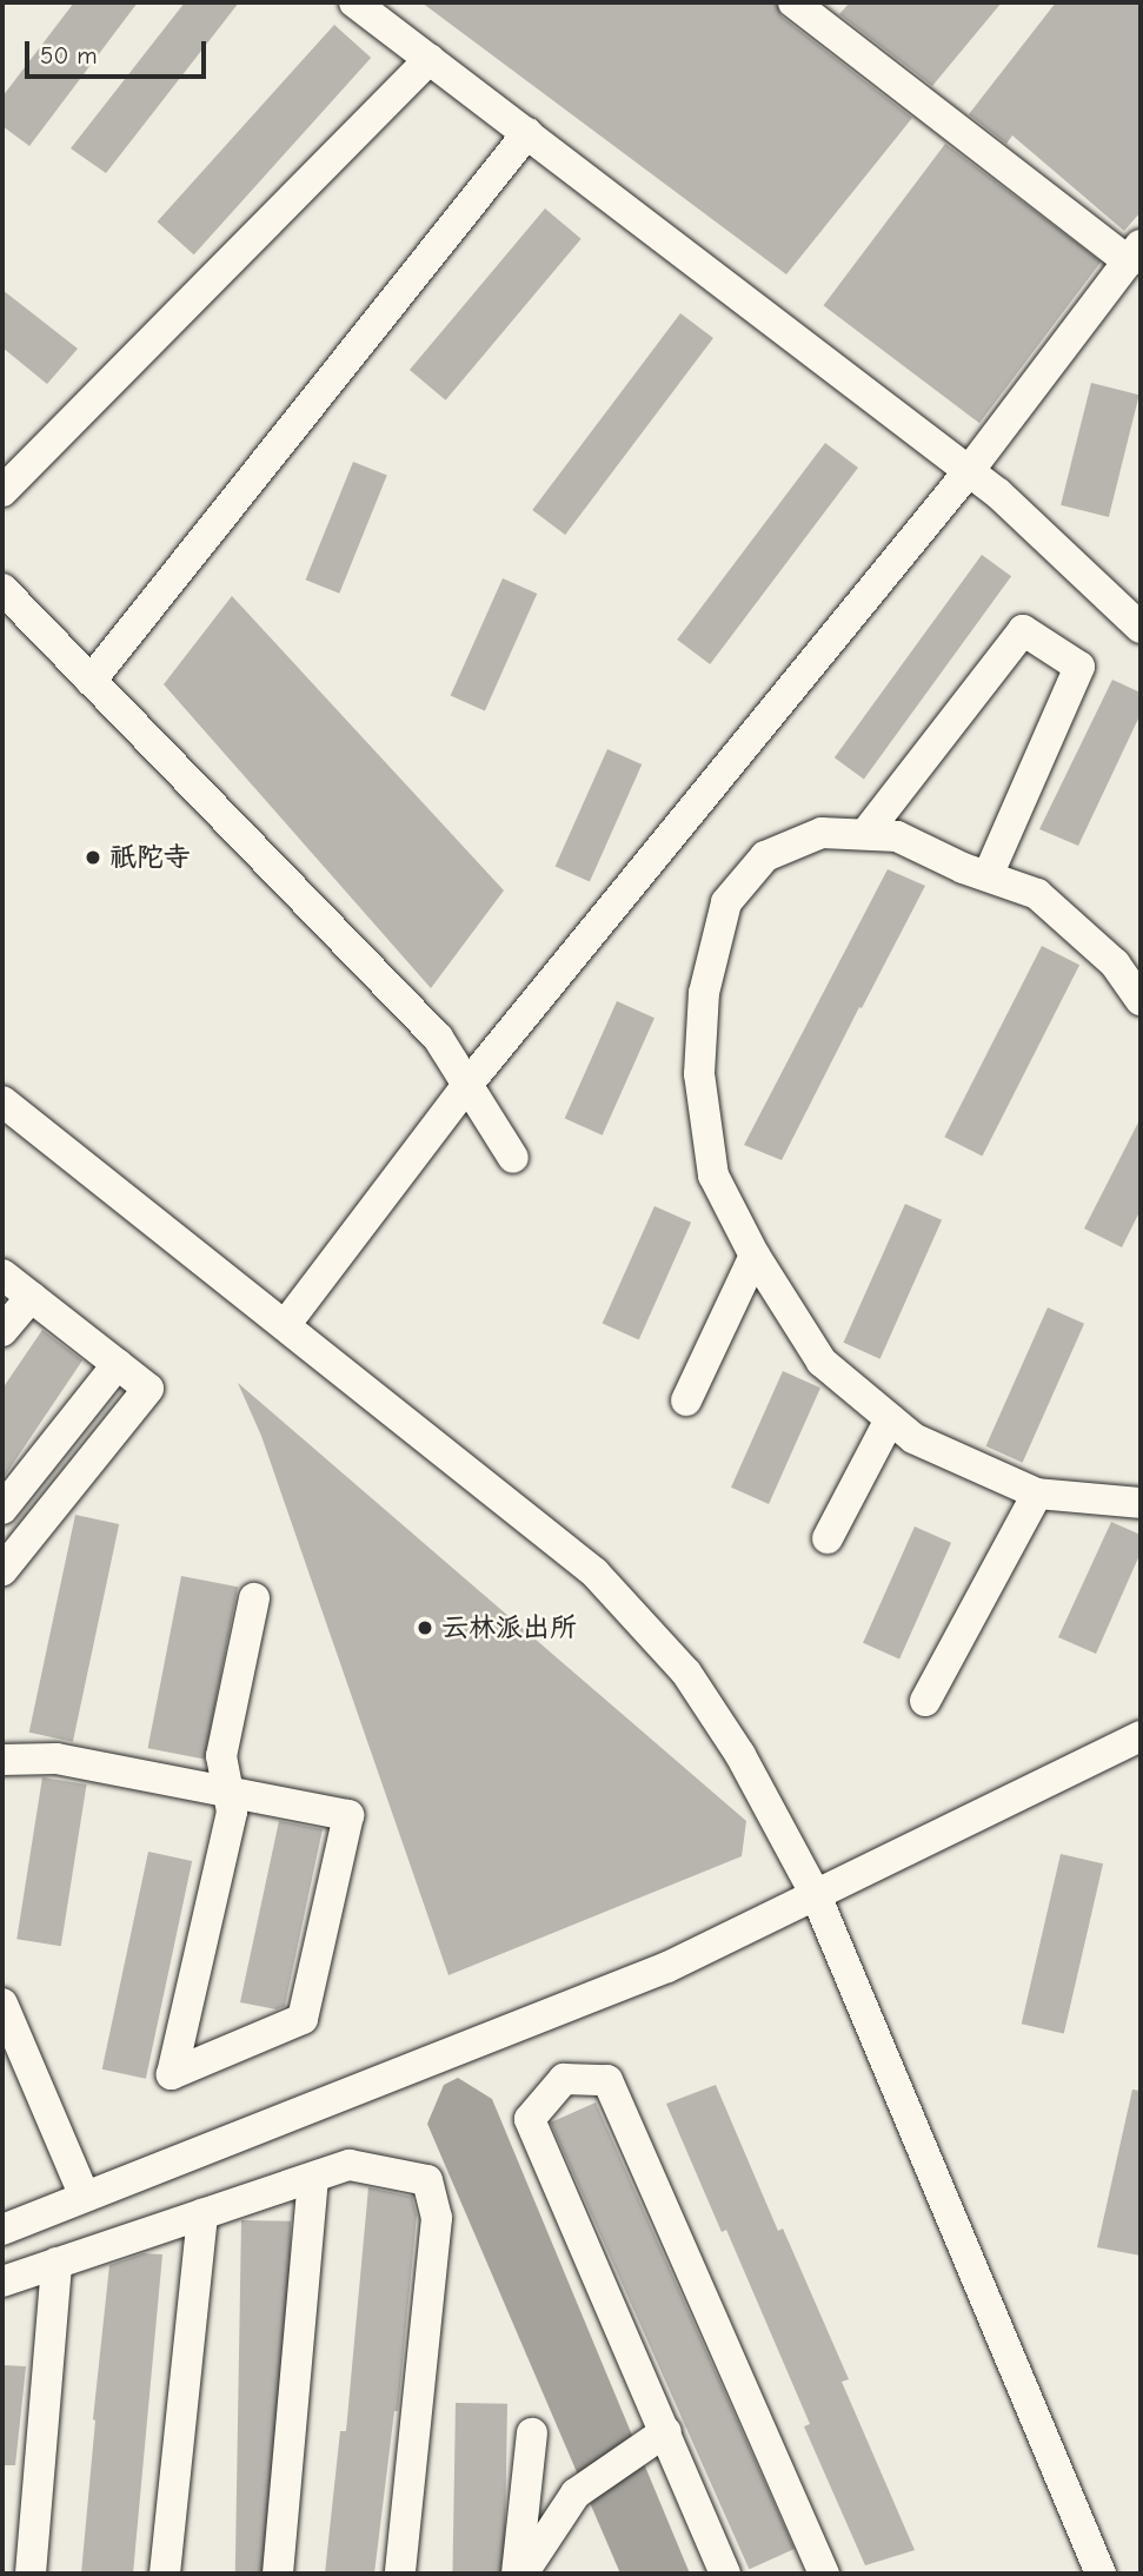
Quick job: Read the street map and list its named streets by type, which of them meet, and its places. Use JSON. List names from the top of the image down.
{
  "places": ["祇陀寺", "云林派出所"],
  "scale_bar": "50 m"
}
